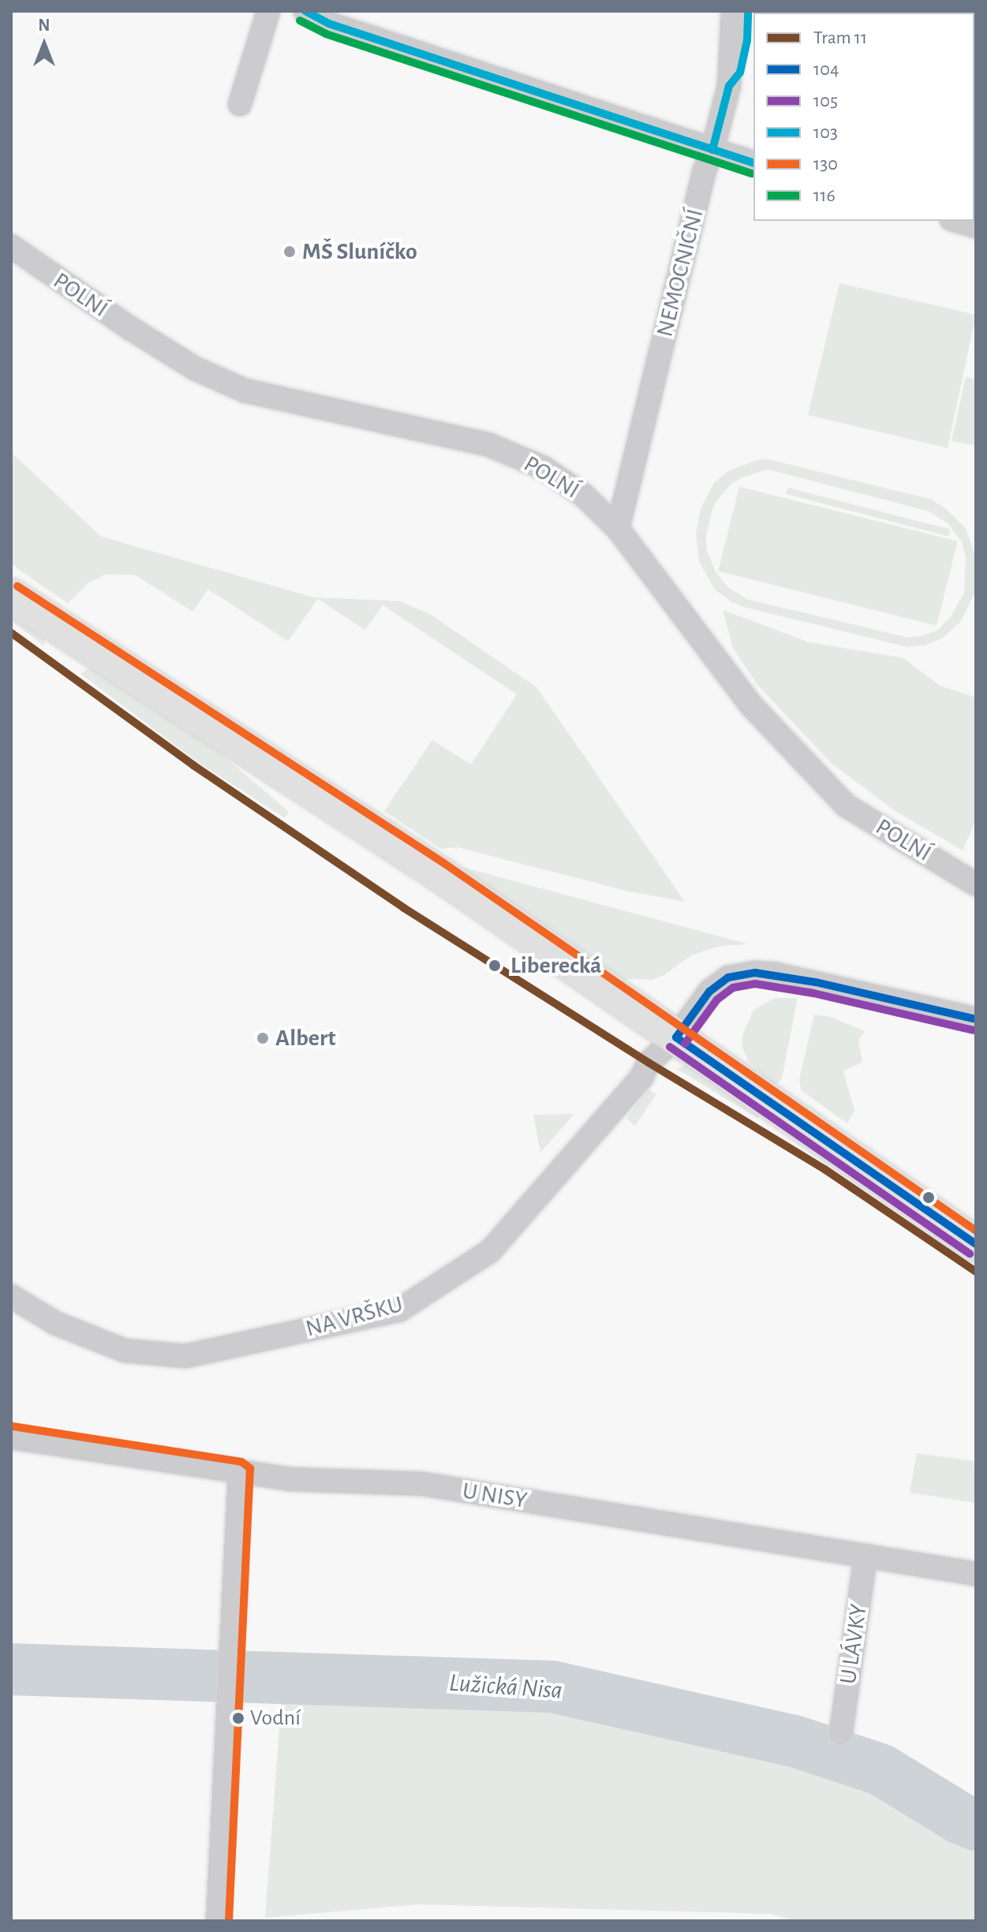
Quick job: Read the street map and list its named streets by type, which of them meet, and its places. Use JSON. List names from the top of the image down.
{
  "streets": {
    "street": [
      "NEMOCNIČNÍ",
      "POLNÍ",
      "NA VRŠKU",
      "U NISY",
      "U LÁVKY"
    ]
  },
  "crossings": [
    ["NEMOCNIČNÍ", "POLNÍ"],
    ["U NISY", "U LÁVKY"]
  ],
  "water": ["Lužická Nisa"],
  "places": [
    "MŠ Sluníčko",
    "Liberecká",
    "Albert",
    "Vodní"
  ],
  "lines": [
    "transit line 103",
    "transit line 116",
    "transit line 130",
    "tram line 11",
    "transit line 104",
    "transit line 105"
  ],
  "legend": [
    "Tram 11",
    "104",
    "105",
    "103",
    "130",
    "116"
  ],
  "north": "top"
}
